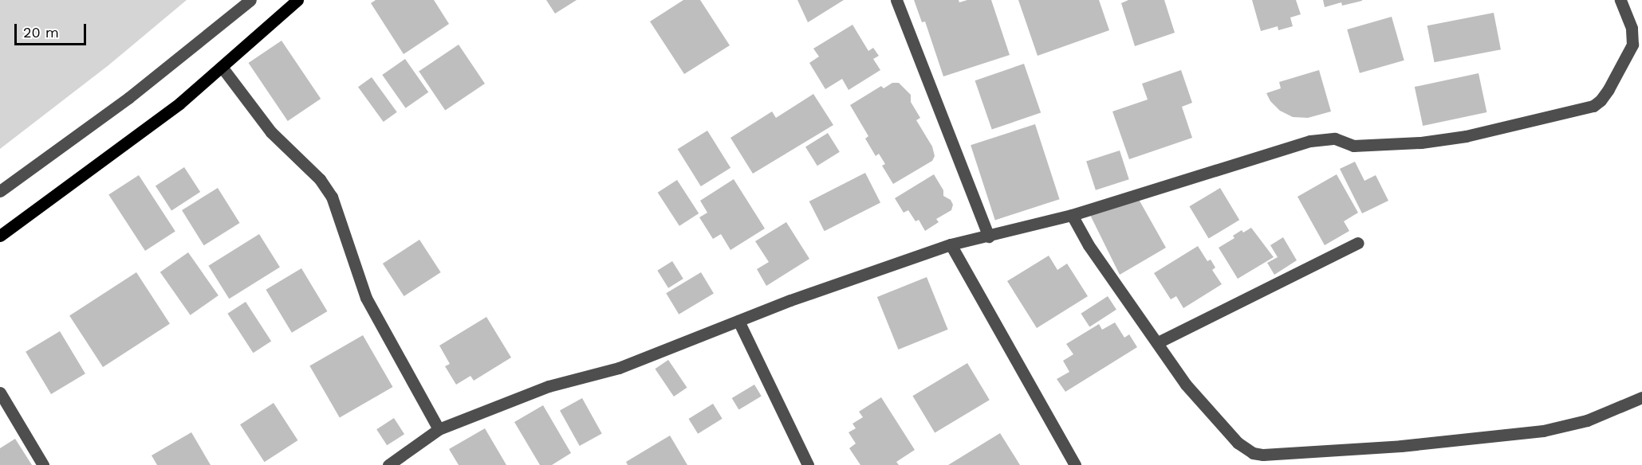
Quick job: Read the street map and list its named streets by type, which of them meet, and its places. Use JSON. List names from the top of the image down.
{
  "scale_bar": "20 m"
}
